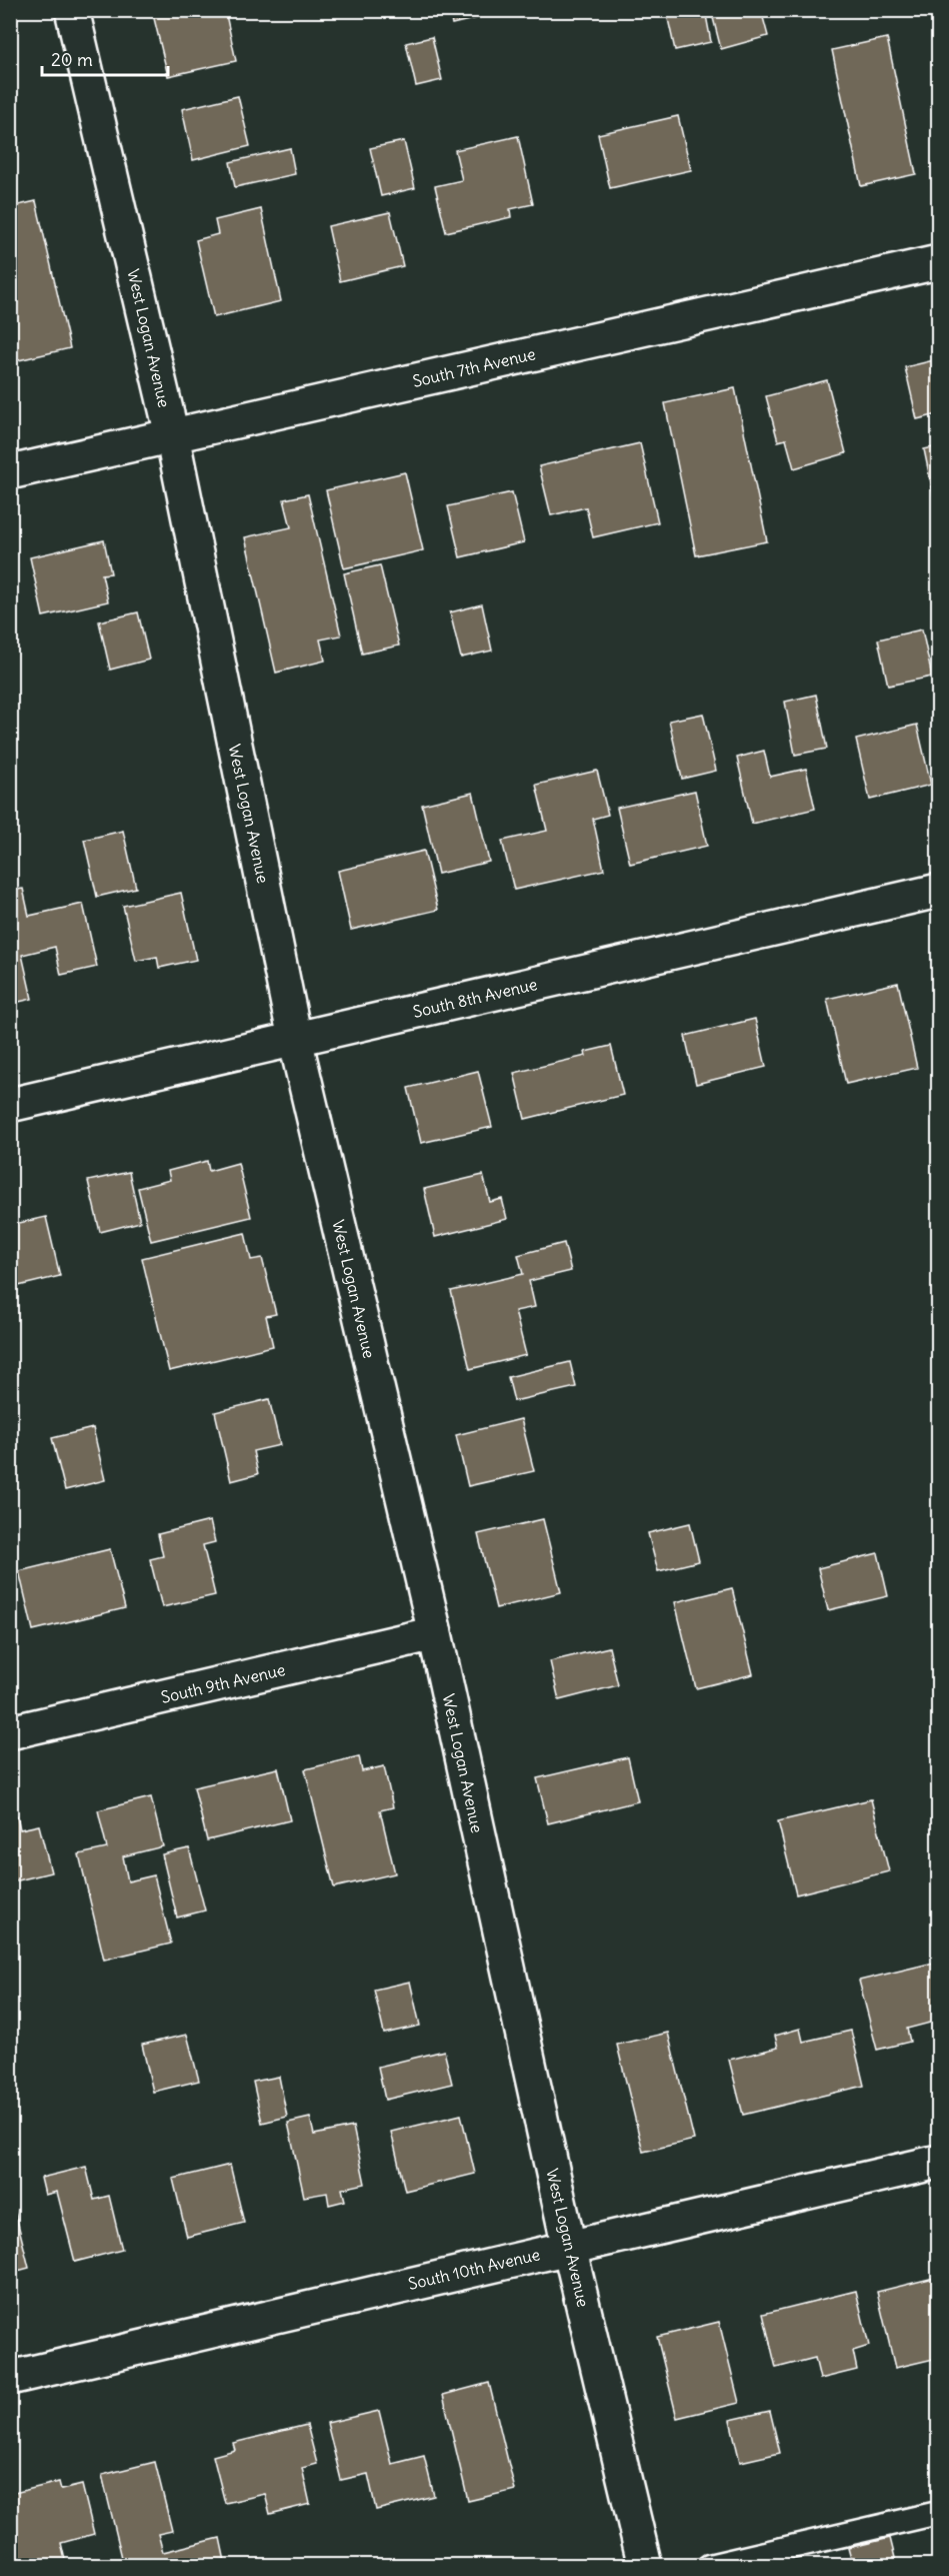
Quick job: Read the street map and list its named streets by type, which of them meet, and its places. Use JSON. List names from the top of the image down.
{
  "streets": {
    "street": [
      "West Logan Avenue",
      "South 7th Avenue",
      "South 8th Avenue",
      "South 9th Avenue",
      "South 10th Avenue"
    ]
  },
  "crossings": [
    ["West Logan Avenue", "South 7th Avenue"],
    ["West Logan Avenue", "South 8th Avenue"],
    ["West Logan Avenue", "South 9th Avenue"],
    ["West Logan Avenue", "South 10th Avenue"]
  ],
  "scale_bar": "20 m"
}
